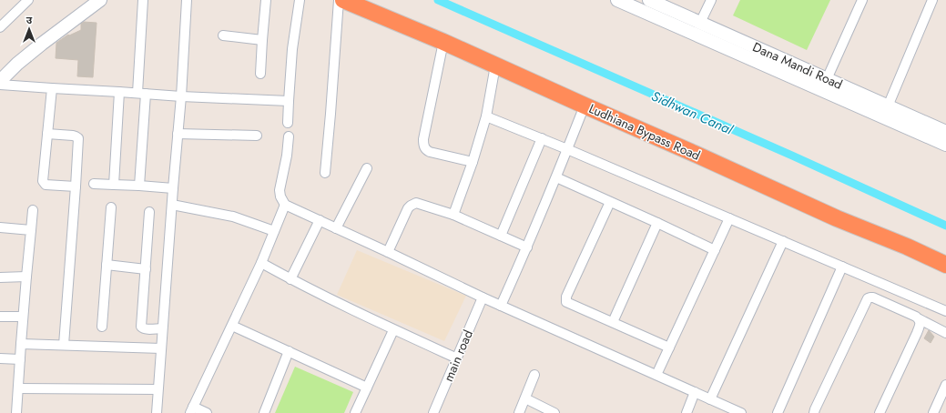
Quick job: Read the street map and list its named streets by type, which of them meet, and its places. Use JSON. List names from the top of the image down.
{
  "streets": {
    "highway": ["Ludhiana Bypass Road"],
    "street": ["Dana Mandi Road", "main road"]
  },
  "water": ["Sidhwan Canal"],
  "north": "top"
}
